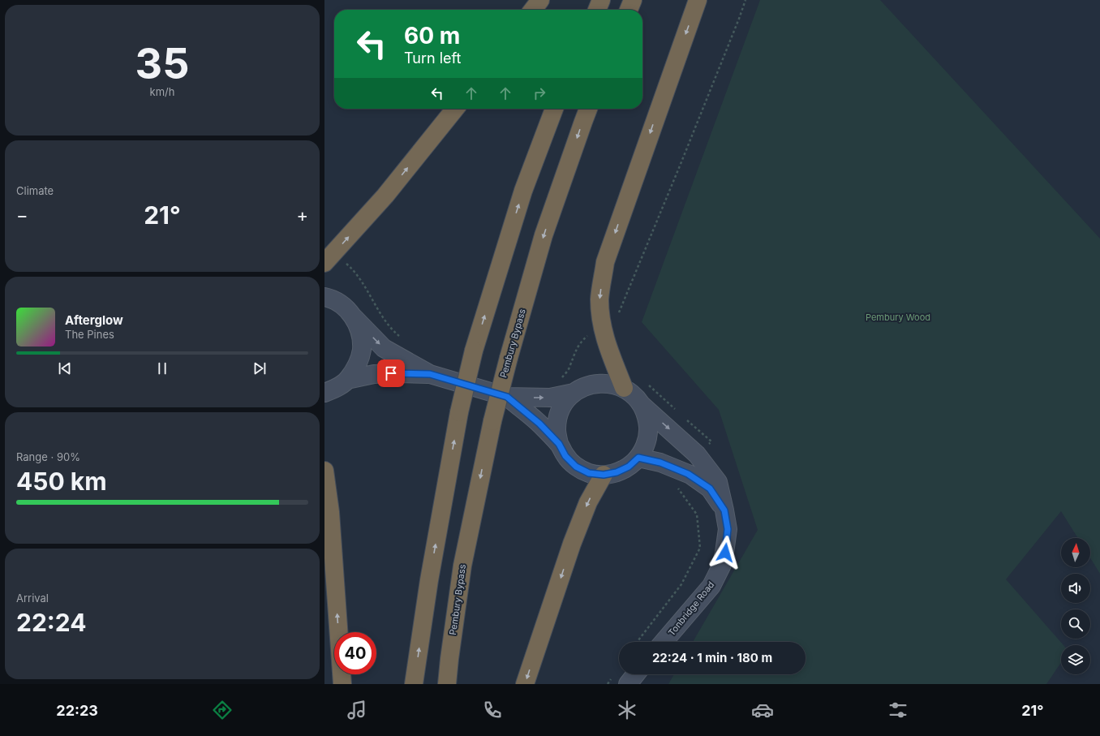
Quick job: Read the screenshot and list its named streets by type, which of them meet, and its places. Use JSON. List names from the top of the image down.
{
  "streets": {
    "highway": ["Pembury Bypass"],
    "street": ["Tonbridge Road"]
  },
  "parks": ["Pembury Wood"],
  "north": "top",
  "page": {
    "tile": [
      ["35", "km/h"],
      "Climate",
      ["Range · 90%", "450 km"],
      ["Arrival", "22:24"]
    ],
    "turn": ["60 m", "Turn left"],
    "heat": ["−", "21°", "+"],
    "song": ["Afterglow", "The Pines"],
    "limit": "40",
    "trip": "22:24 · 1 min · 180 m",
    "tabs": ["22:23", "21°"]
  }
}
